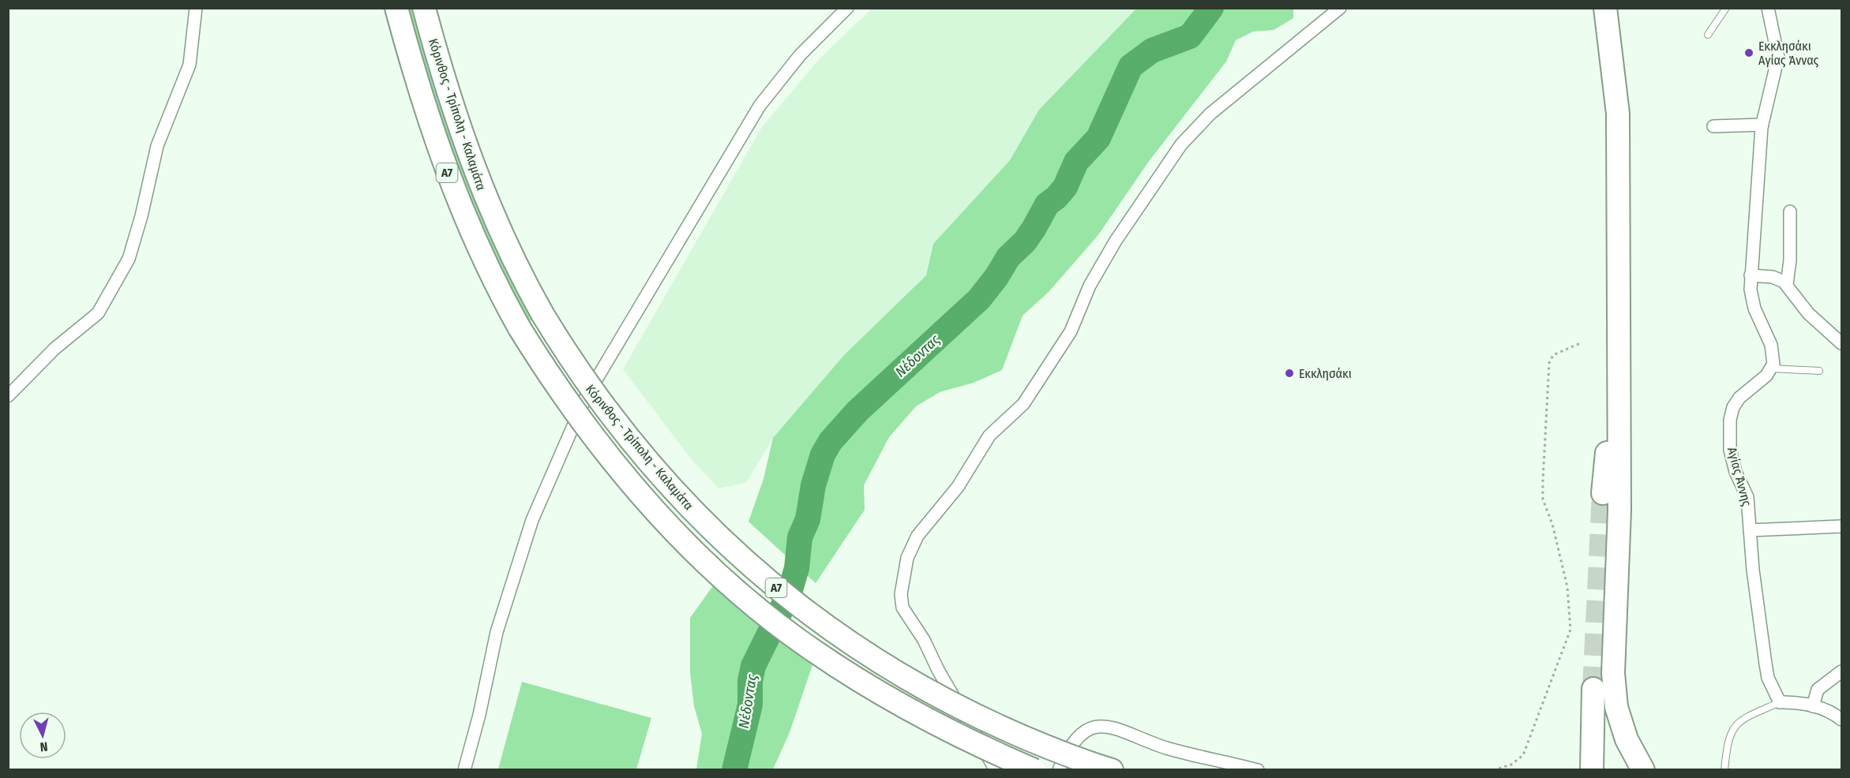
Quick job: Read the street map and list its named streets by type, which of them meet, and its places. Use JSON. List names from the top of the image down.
{
  "streets": {
    "highway": ["Κόρινθος - Τρίπολη - Καλαμάτα", "Α7"],
    "street": ["Αγίας Άννης"]
  },
  "water": ["Νέδoντας"],
  "places": ["Εκκλησάκι Αγίας Άννας", "Εκκλησάκι"],
  "north": "bottom"
}
